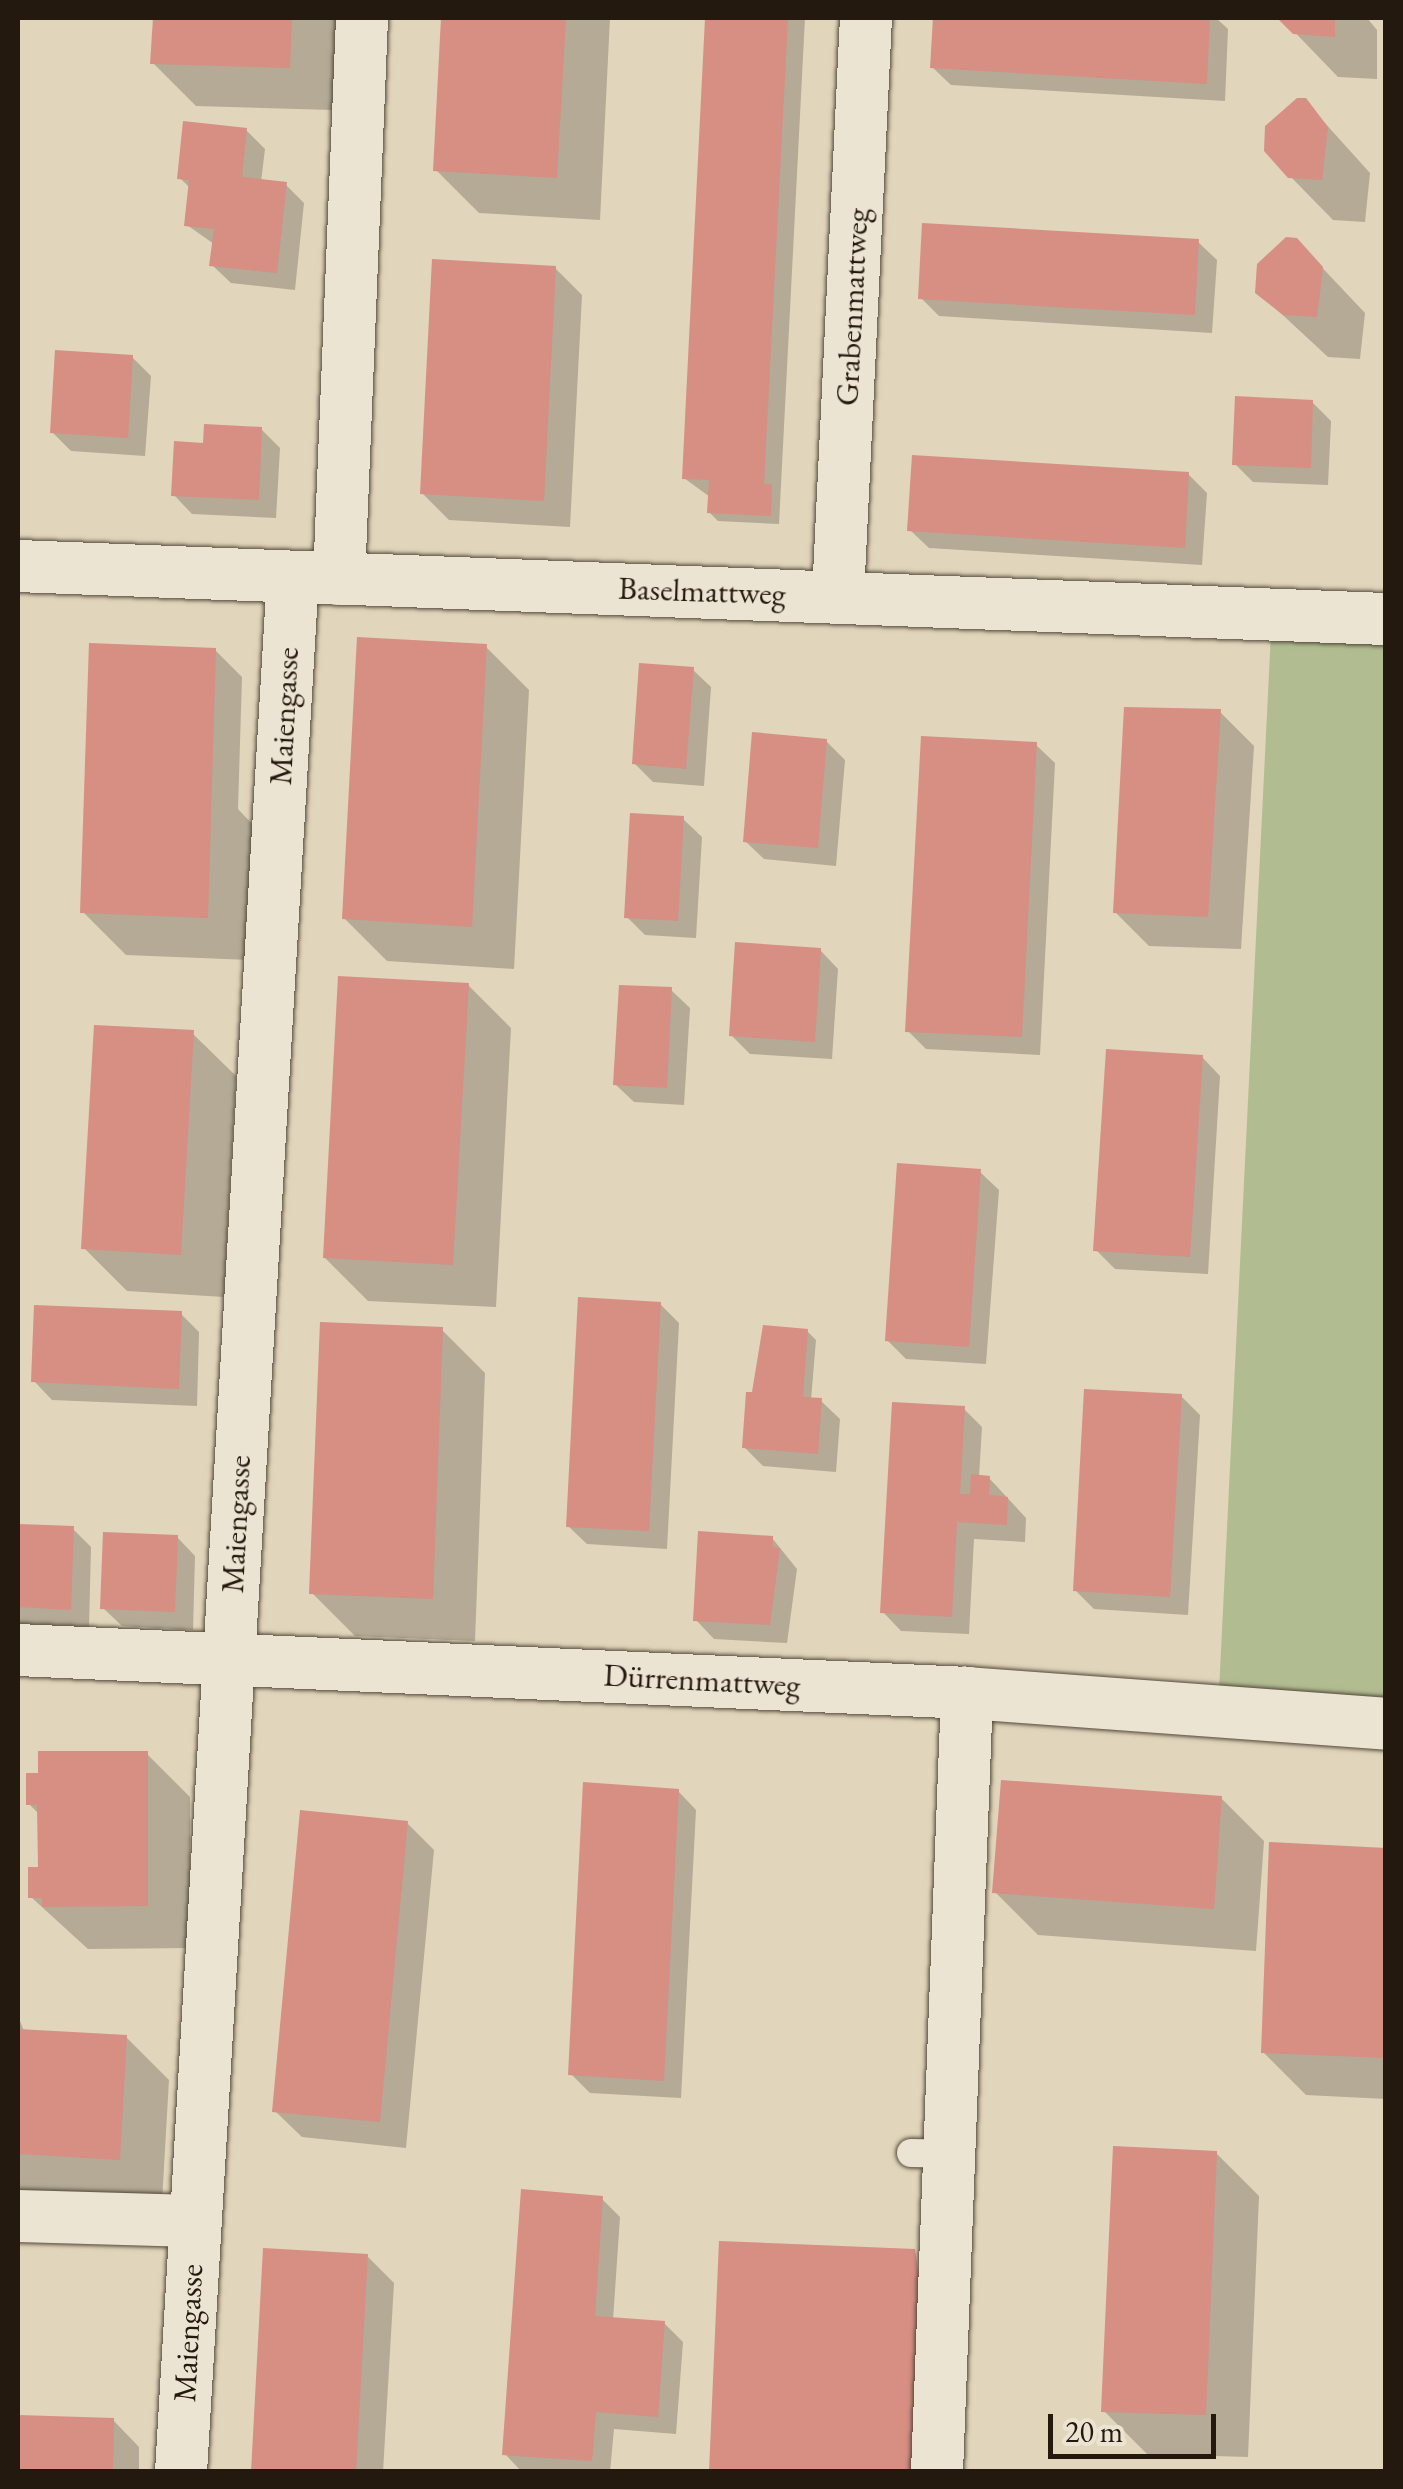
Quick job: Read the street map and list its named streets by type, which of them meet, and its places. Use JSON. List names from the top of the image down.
{
  "streets": {
    "street": [
      "Grabenmattweg",
      "Baselmattweg",
      "Maiengasse",
      "Dürrenmattweg"
    ]
  },
  "crossings": [
    ["Grabenmattweg", "Baselmattweg"],
    ["Baselmattweg", "Maiengasse"],
    ["Maiengasse", "Dürrenmattweg"]
  ],
  "scale_bar": "20 m"
}
